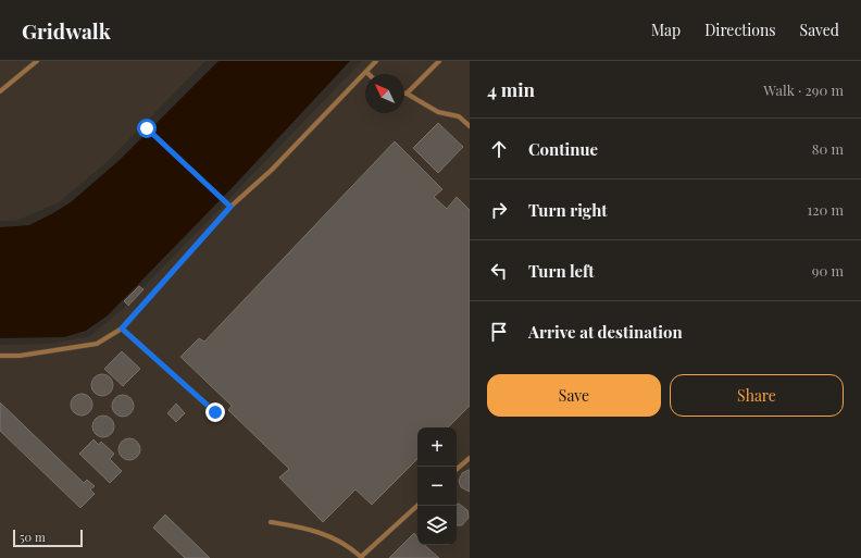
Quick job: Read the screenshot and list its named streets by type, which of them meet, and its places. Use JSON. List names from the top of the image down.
{
  "scale_bar": "50 m",
  "north": "top left",
  "page": {
    "header": "Gridwalk",
    "nav": ["Map", "Directions", "Saved"],
    "heading": ["4 min", "Walk · 290 m"],
    "list": [
      ["Continue", "80 m"],
      ["Turn right", "120 m"],
      ["Turn left", "90 m"],
      "Arrive at destination"
    ],
    "buttons": ["Save", "Share"],
    "map_buttons": ["+", "−"],
    "scale": "50 m"
  }
}
